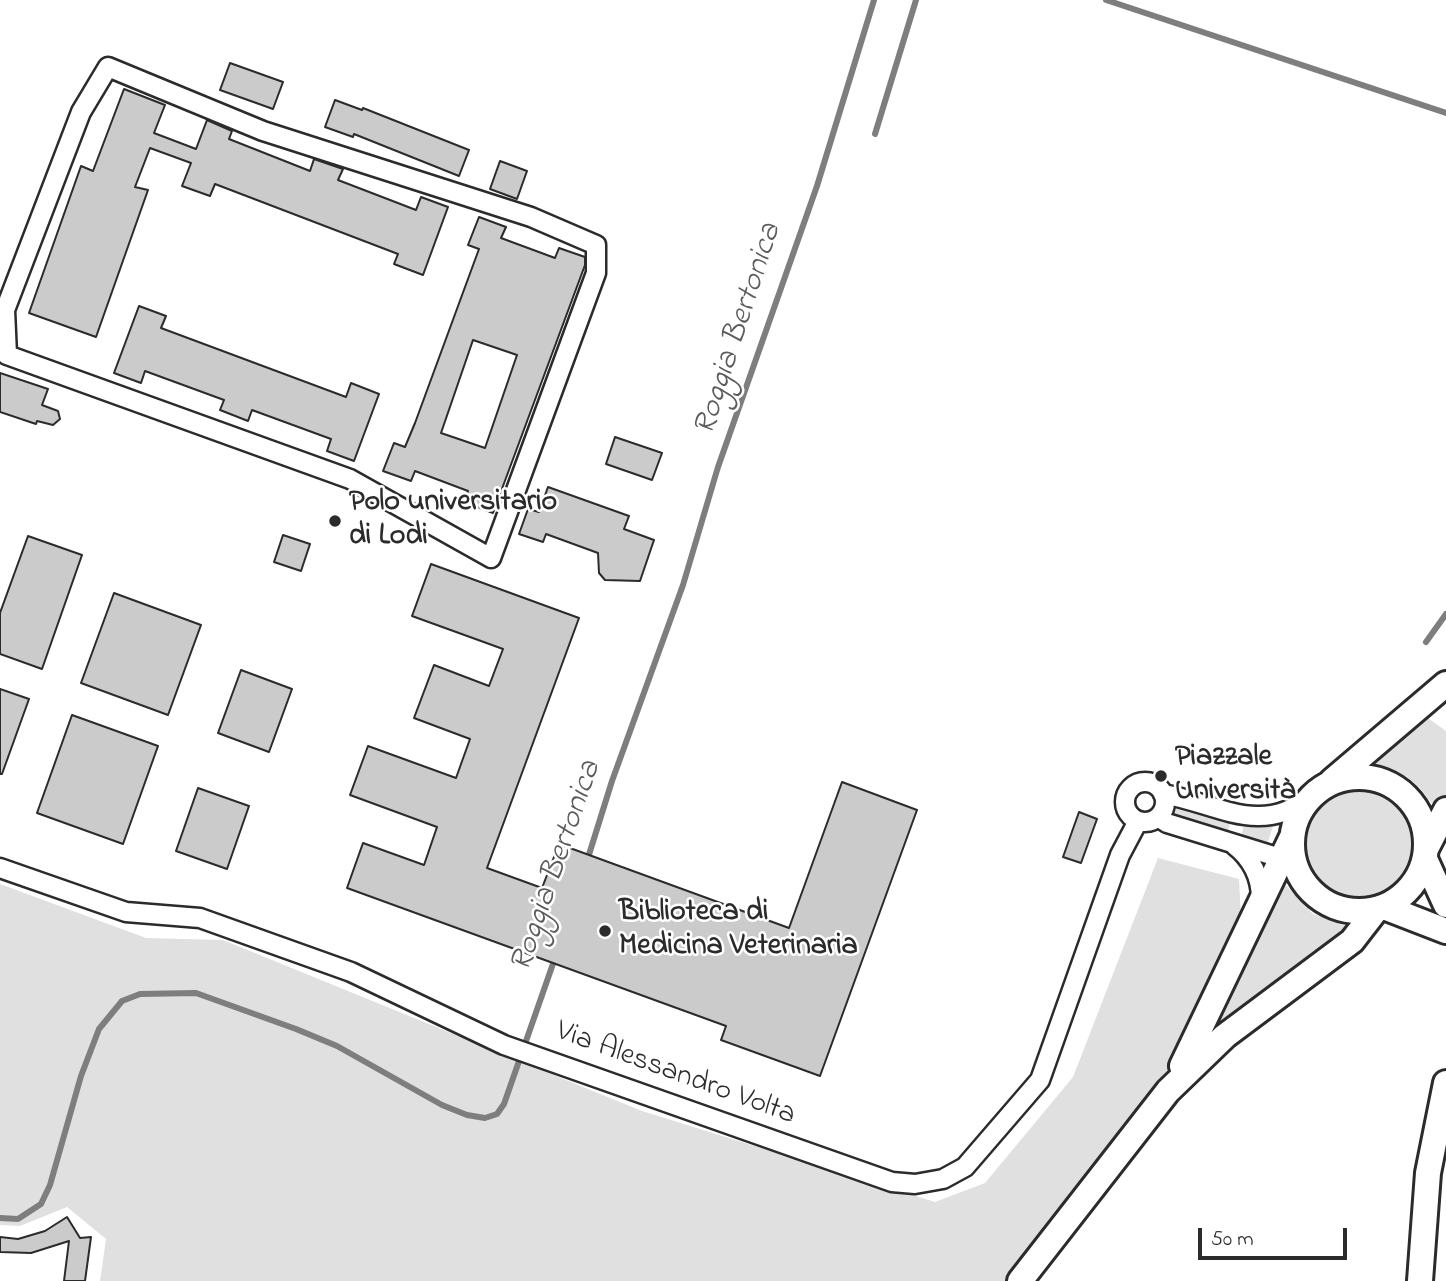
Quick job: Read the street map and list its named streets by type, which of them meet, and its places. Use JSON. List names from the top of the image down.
{
  "streets": {
    "street": ["Via Alessandro Volta"]
  },
  "water": ["Roggia Bertonica"],
  "places": ["Polo universitario di Lodi", "Piazzale Università", "Biblioteca di Medicina Veterinaria"],
  "scale_bar": "50 m"
}
